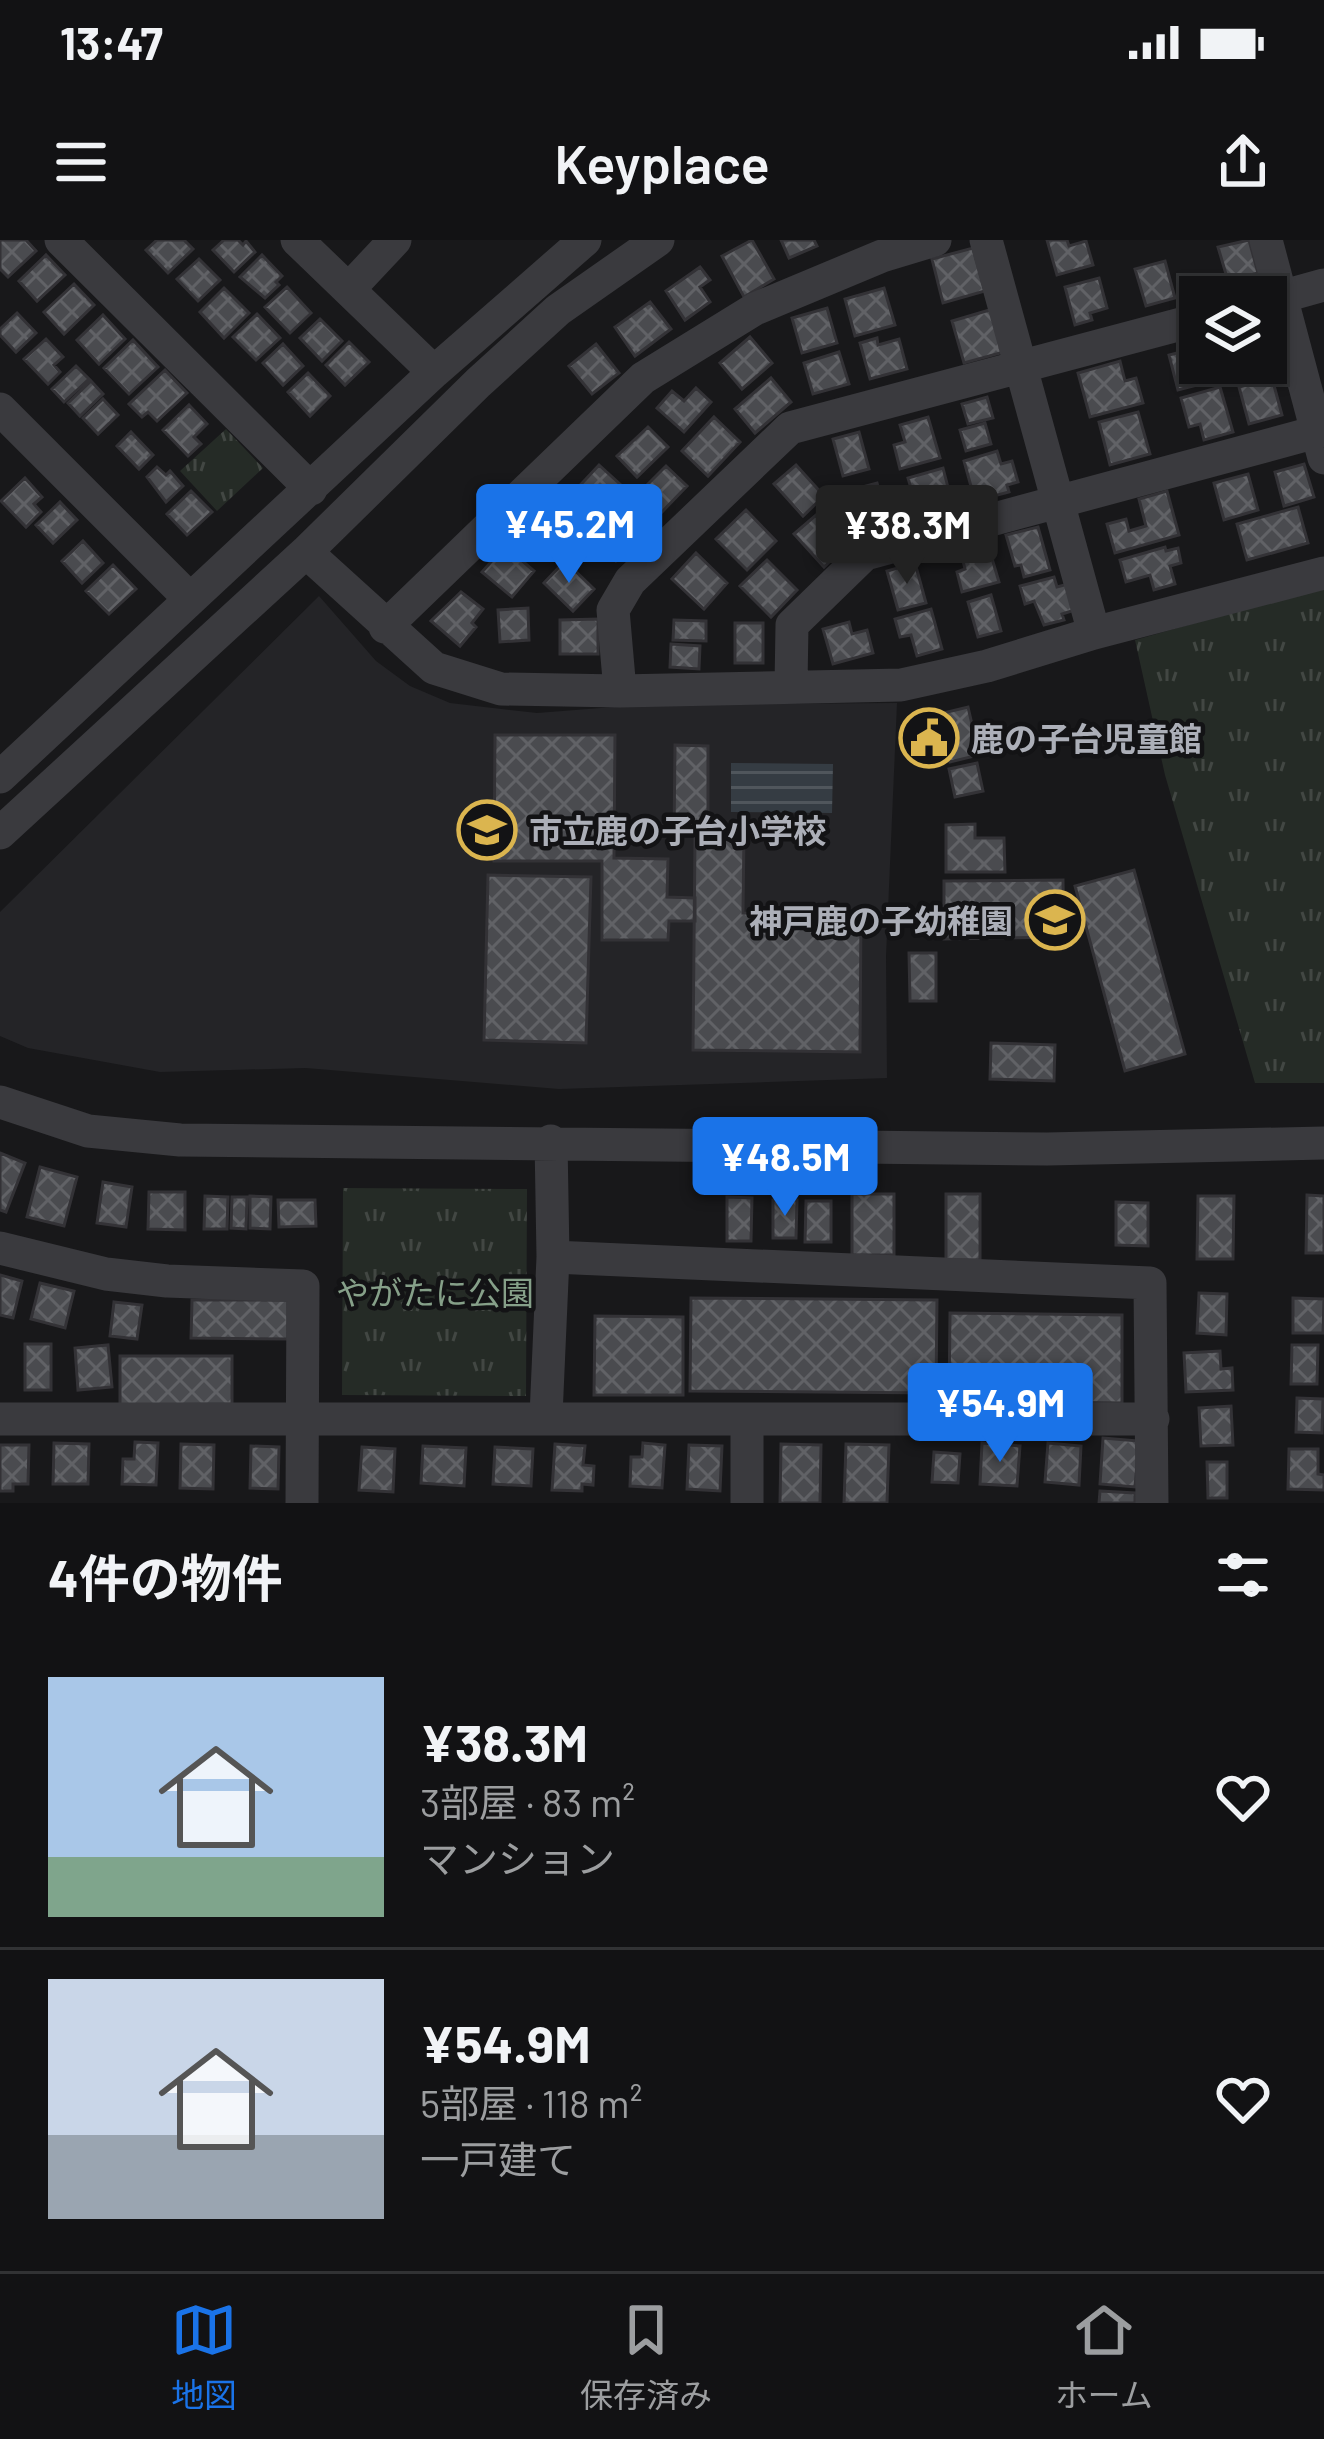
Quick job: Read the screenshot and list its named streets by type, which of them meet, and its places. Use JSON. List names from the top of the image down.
{
  "parks": ["やがたに公園"],
  "places": {
    "public building": ["鹿の子台児童館"],
    "school or university": ["市立鹿の子台小学校", "神戸鹿の子幼稚園"]
  },
  "page": {
    "status": "13:47",
    "header": "Keyplace",
    "price": [
      "¥45.2M",
      "¥38.3M",
      "¥48.5M",
      "¥54.9M"
    ],
    "heading": "4件の物件",
    "list": [
      {
        "name": "¥38.3M",
        "note": "3部屋 · 83 m² · マンション"
      },
      {
        "name": "¥54.9M",
        "note": "5部屋 · 118 m² · 一戸建て"
      }
    ],
    "tabs": ["地図", "保存済み", "ホーム"]
  }
}
